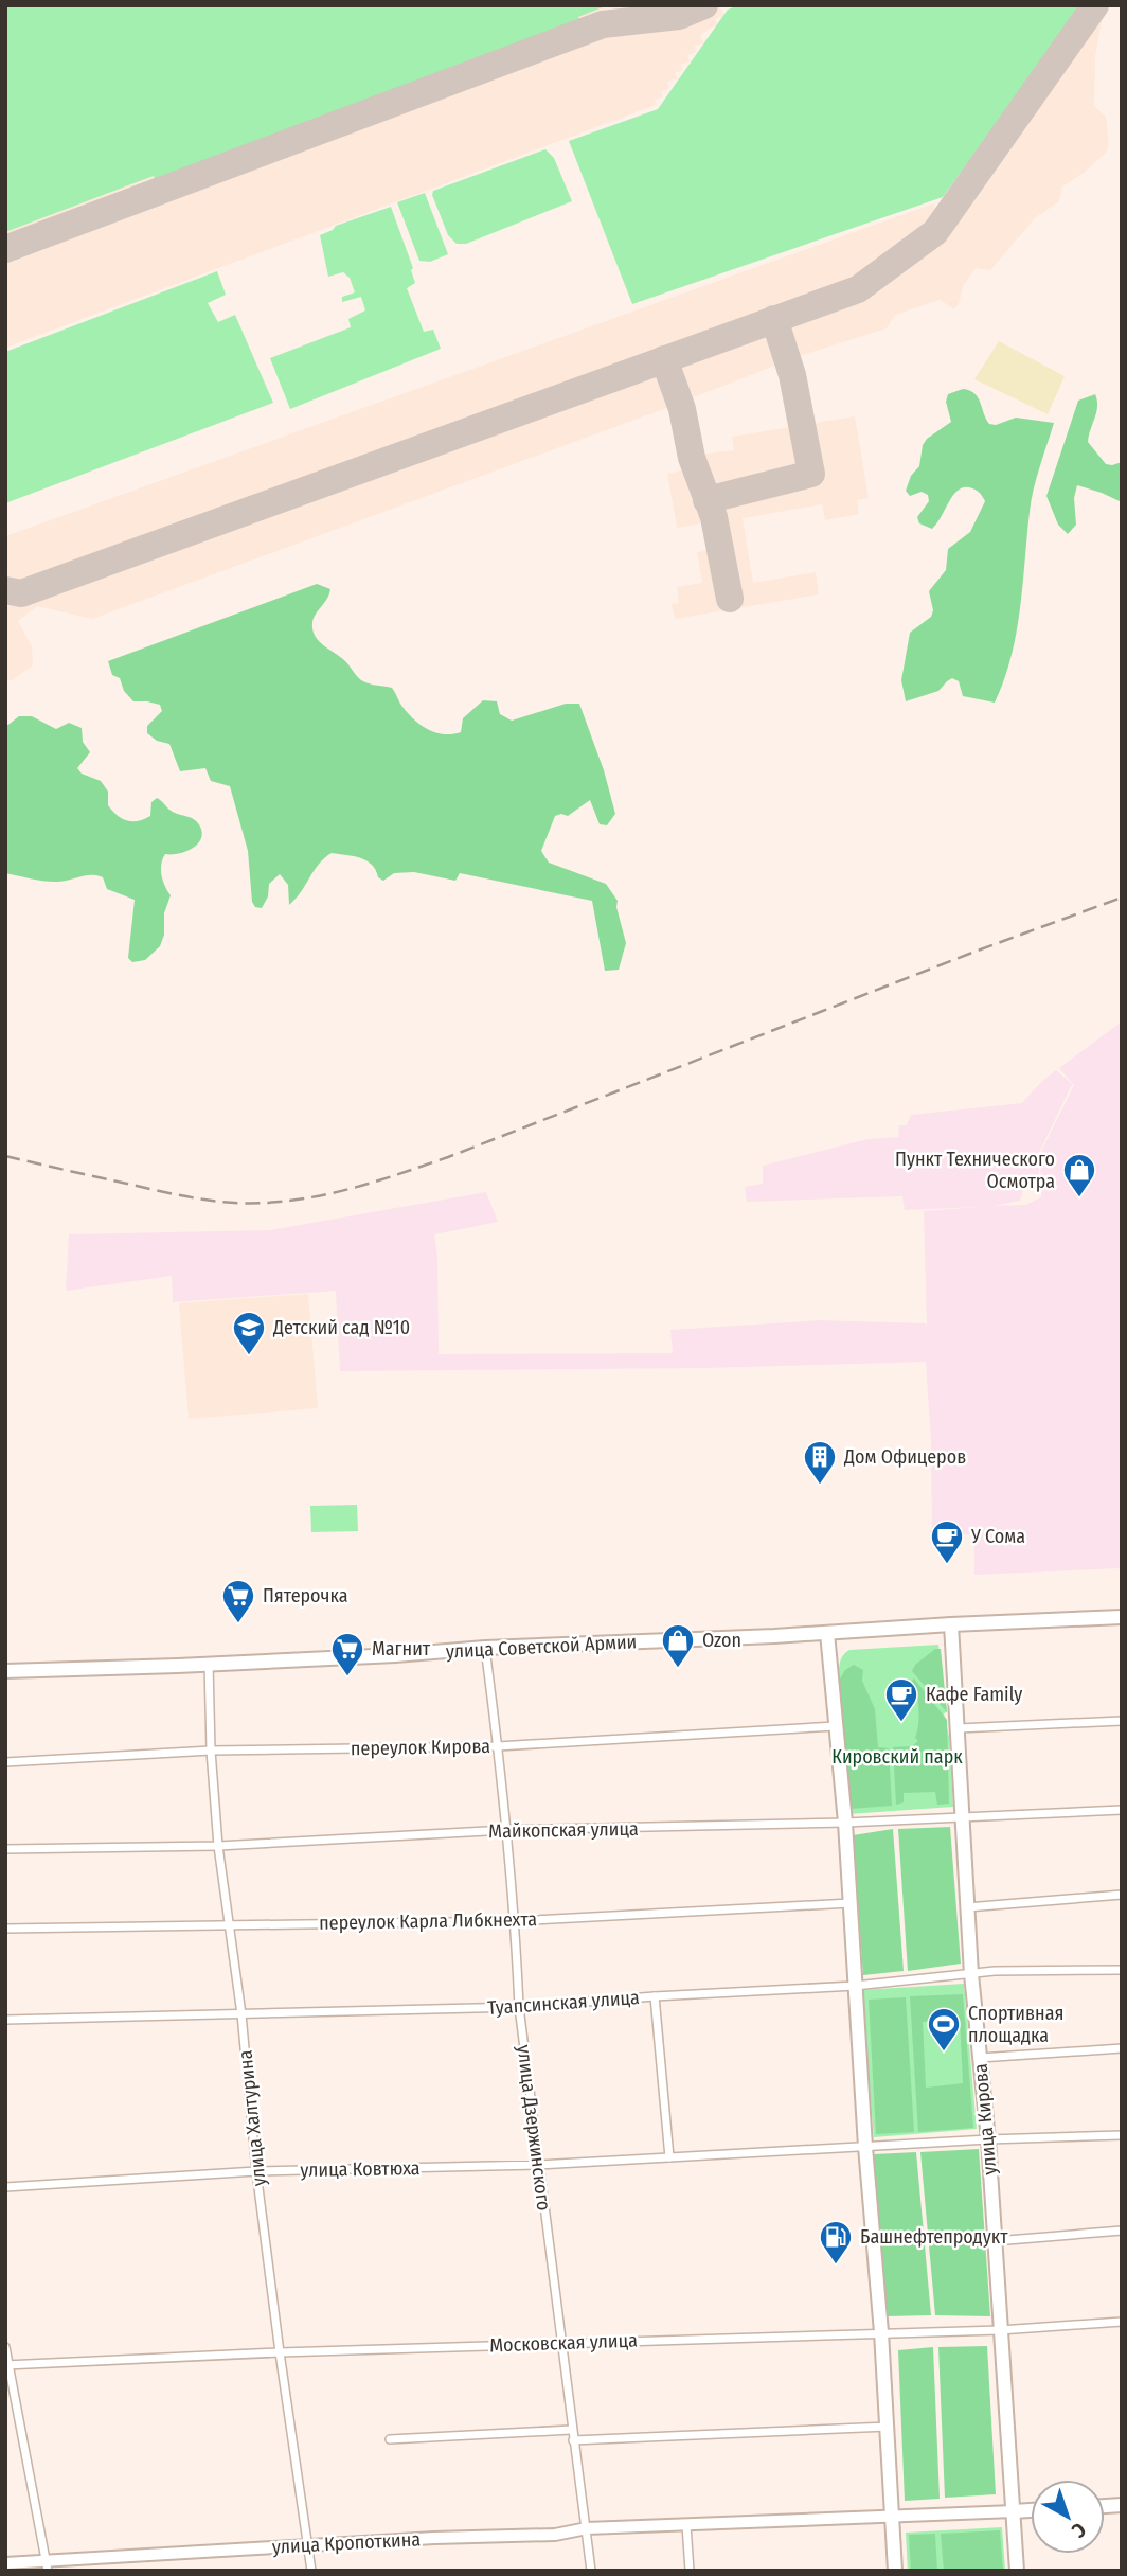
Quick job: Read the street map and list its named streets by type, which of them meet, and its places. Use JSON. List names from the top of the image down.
{
  "streets": {
    "main road": ["улица Советской Армии", "улица Кирова", "улица Кропоткина"],
    "street": [
      "переулок Кирова",
      "Майкопская улица",
      "переулок Карла Либкнехта",
      "Туапсинская улица",
      "улица Халтурина",
      "улица Дзержинского",
      "улица Ковтюха",
      "Московская улица"
    ]
  },
  "crossings": [
    ["улица Советской Армии", "улица Халтурина"],
    ["улица Советской Армии", "улица Кирова"],
    ["улица Советской Армии", "улица Дзержинского"],
    ["переулок Кирова", "улица Халтурина"],
    ["переулок Кирова", "улица Дзержинского"],
    ["Майкопская улица", "улица Халтурина"],
    ["Майкопская улица", "улица Кирова"],
    ["Майкопская улица", "улица Дзержинского"],
    ["переулок Карла Либкнехта", "улица Халтурина"],
    ["переулок Карла Либкнехта", "улица Дзержинского"],
    ["Туапсинская улица", "улица Халтурина"],
    ["Туапсинская улица", "улица Кирова"],
    ["Туапсинская улица", "улица Дзержинского"],
    ["улица Халтурина", "улица Ковтюха"],
    ["улица Халтурина", "Московская улица"],
    ["улица Халтурина", "улица Кропоткина"],
    ["улица Кирова", "улица Ковтюха"],
    ["улица Кирова", "Московская улица"],
    ["улица Кирова", "улица Кропоткина"],
    ["улица Дзержинского", "улица Ковтюха"],
    ["улица Дзержинского", "Московская улица"],
    ["улица Дзержинского", "улица Кропоткина"]
  ],
  "parks": ["Кировский парк"],
  "places": {
    "shop": ["Пункт Технического Осмотра", "Ozon"],
    "school or university": ["Детский сад №10"],
    "building": ["Дом Офицеров"],
    "cafe": ["У Сома", "Кафе Family"],
    "supermarket": ["Пятерочка", "Магнит"],
    "sports": ["Спортивная площадка"],
    "fuel station": ["Башнефтепродукт"]
  },
  "north": "bottom right"
}
